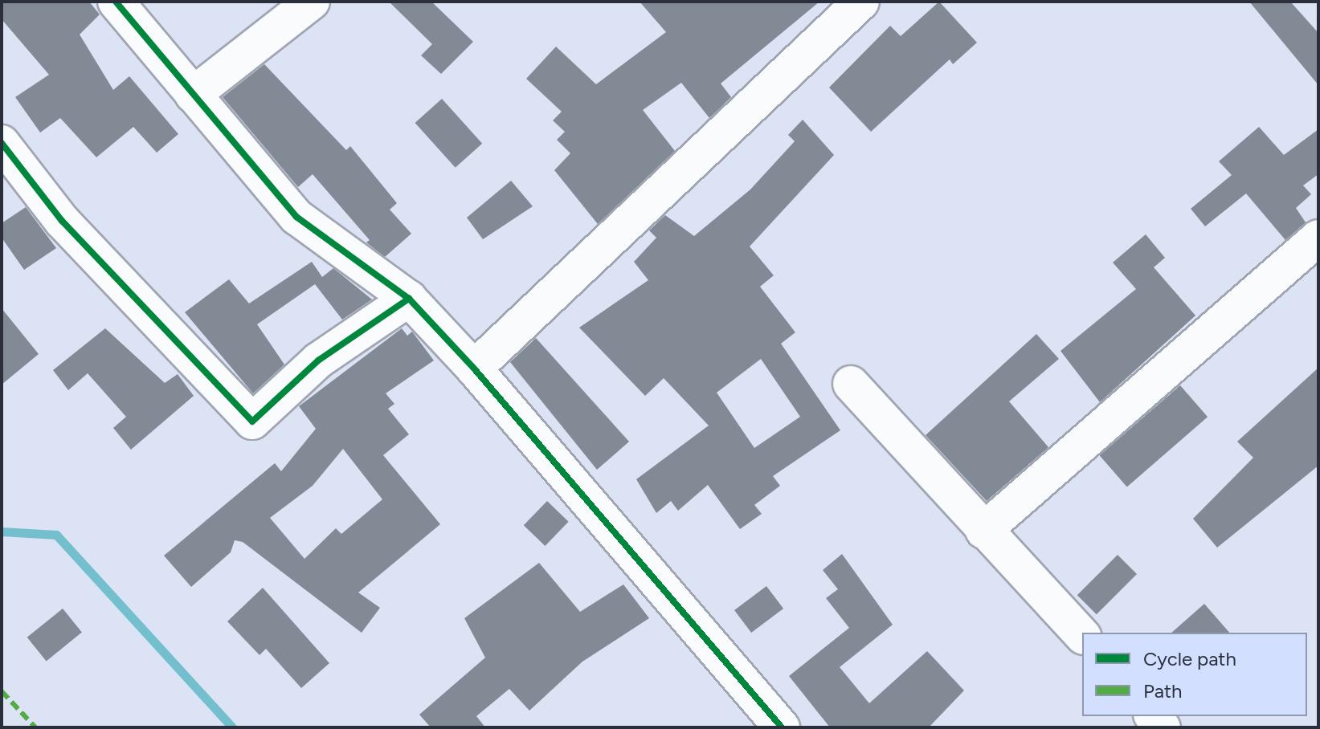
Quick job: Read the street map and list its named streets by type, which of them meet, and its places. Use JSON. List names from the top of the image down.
{
  "legend": ["Cycle path", "Path"]
}
